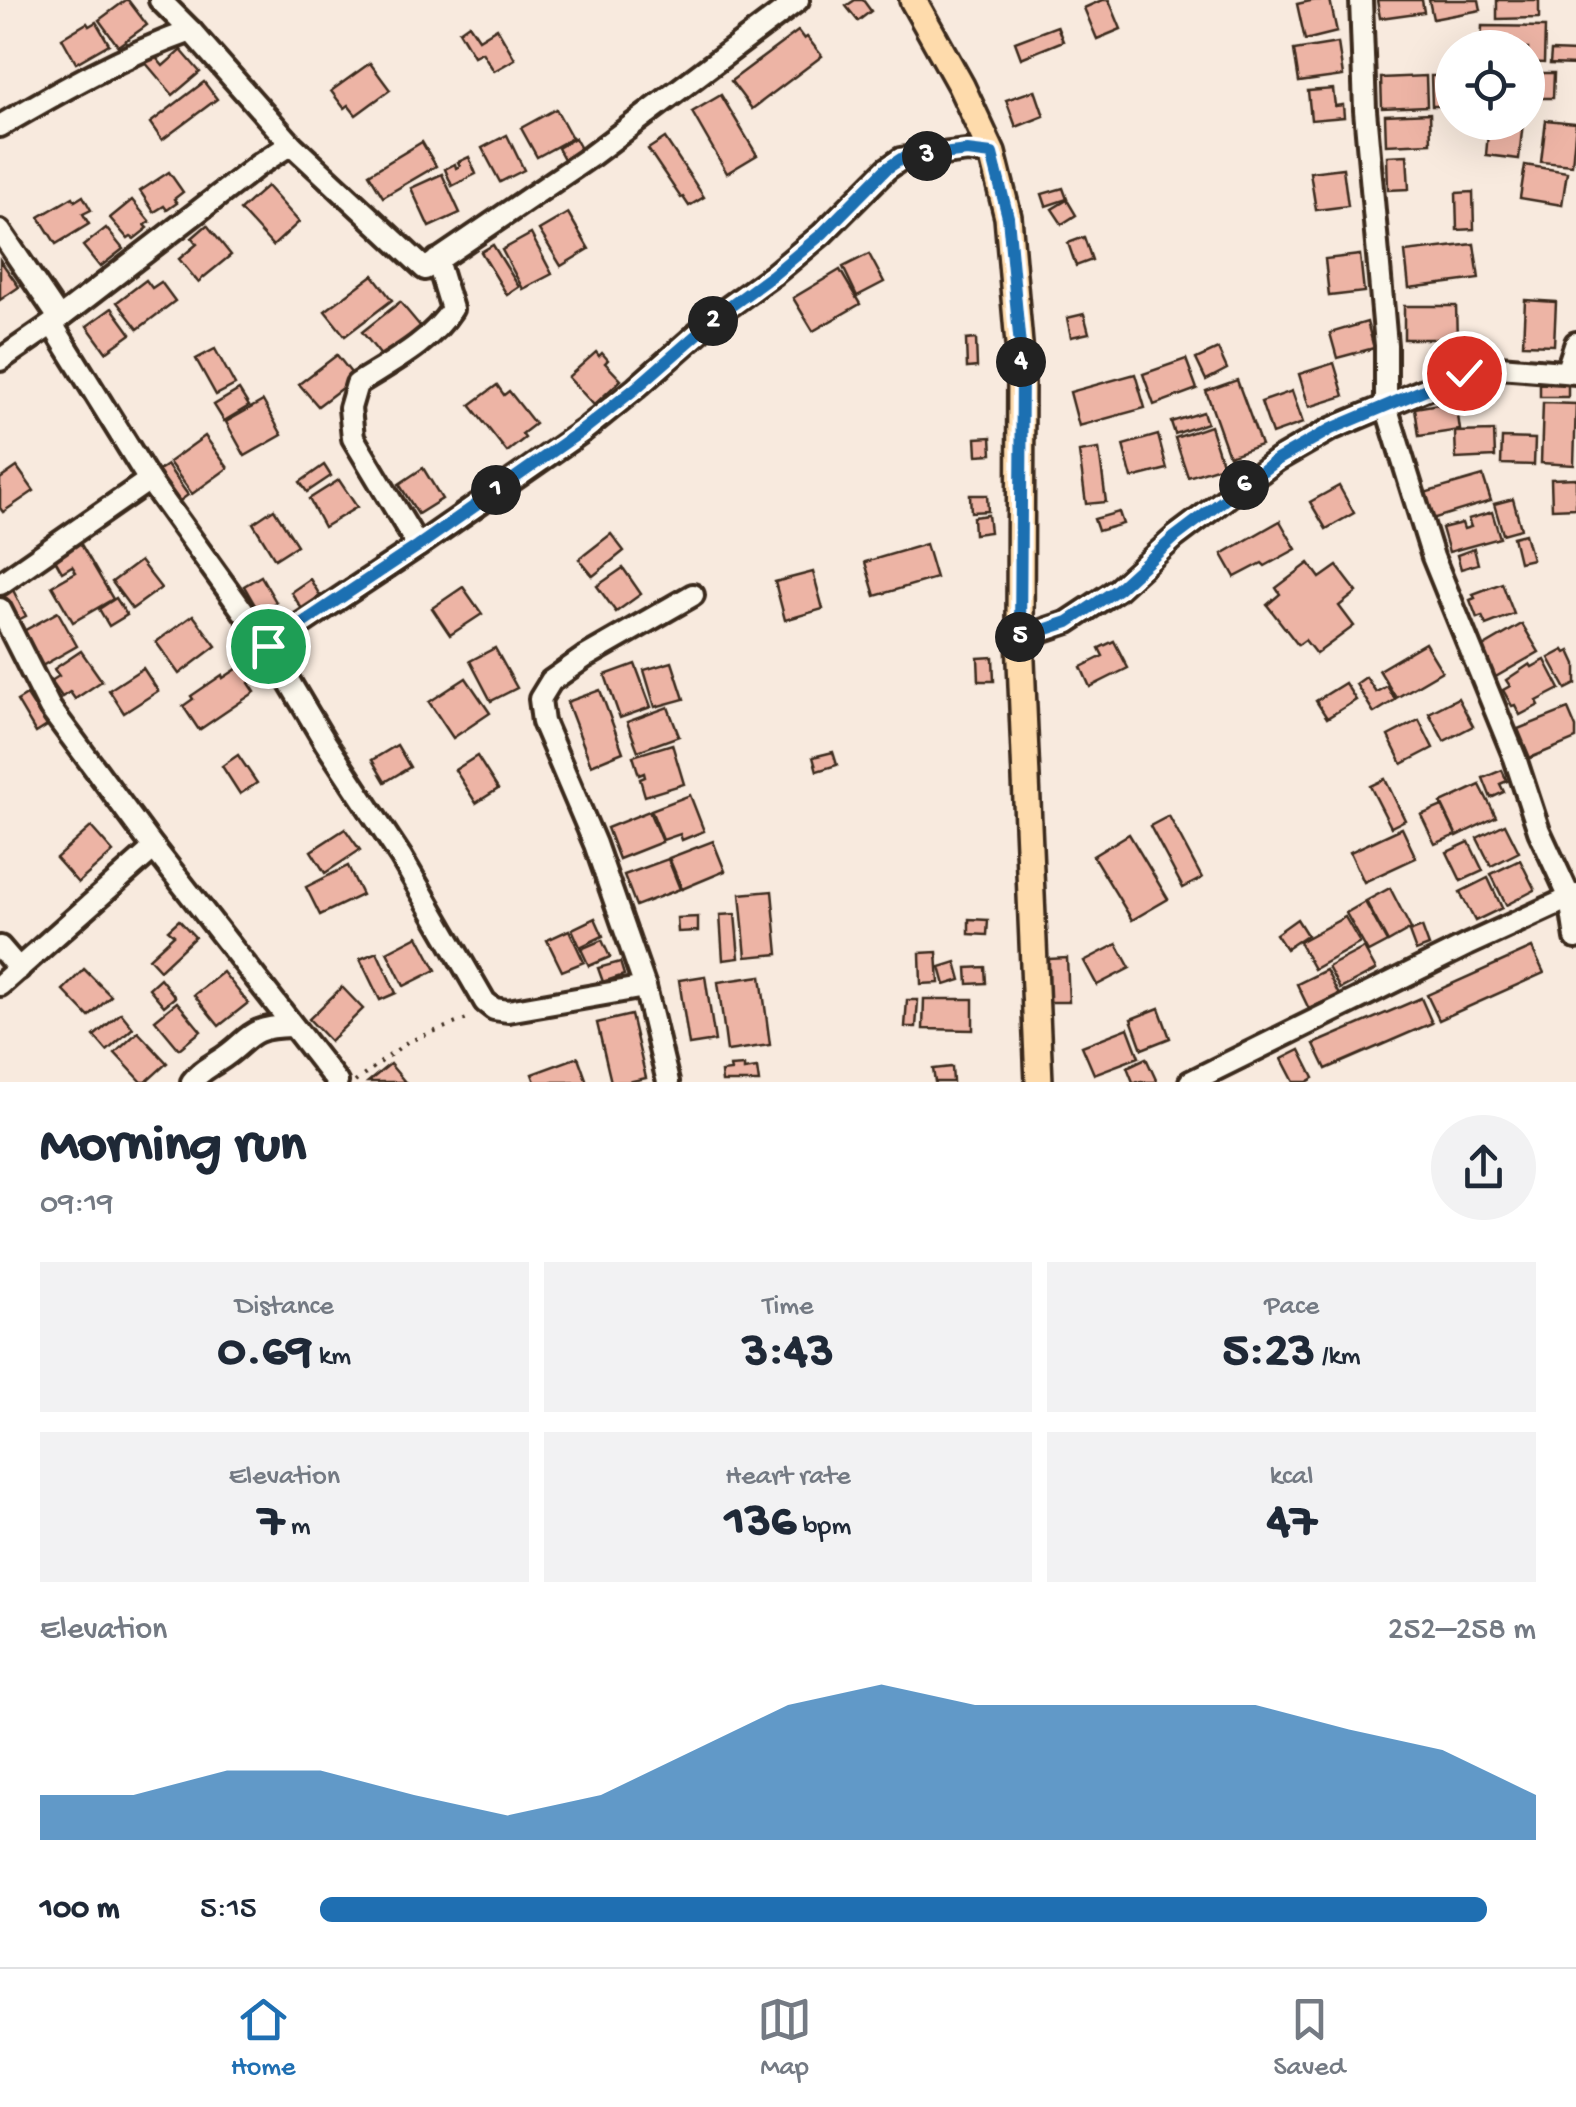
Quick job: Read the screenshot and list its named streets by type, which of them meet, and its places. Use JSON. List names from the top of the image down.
{
  "page": {
    "pins": [
      "3",
      "2",
      "4",
      "6",
      "1",
      "5"
    ],
    "heading": ["Morning run", "09:19"],
    "stats": [
      ["Distance", "0.69 km"],
      ["Time", "3:43"],
      ["Pace", "5:23 /km"],
      ["Elevation", "7 m"],
      ["Heart rate", "136 bpm"],
      ["kcal", "47"]
    ],
    "chart": ["Elevation", "252–258 m"],
    "list": [
      {
        "name": "100 m",
        "note": "5:15"
      }
    ],
    "tabs": ["Home", "Map", "Saved"]
  }
}
